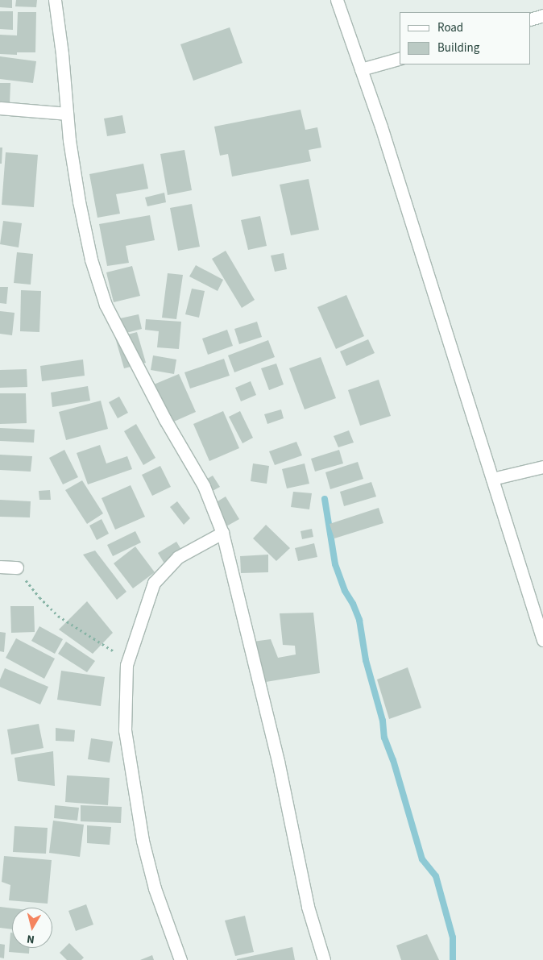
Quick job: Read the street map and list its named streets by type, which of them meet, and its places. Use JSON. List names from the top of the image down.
{
  "legend": ["Road", "Building"],
  "north": "bottom"
}
